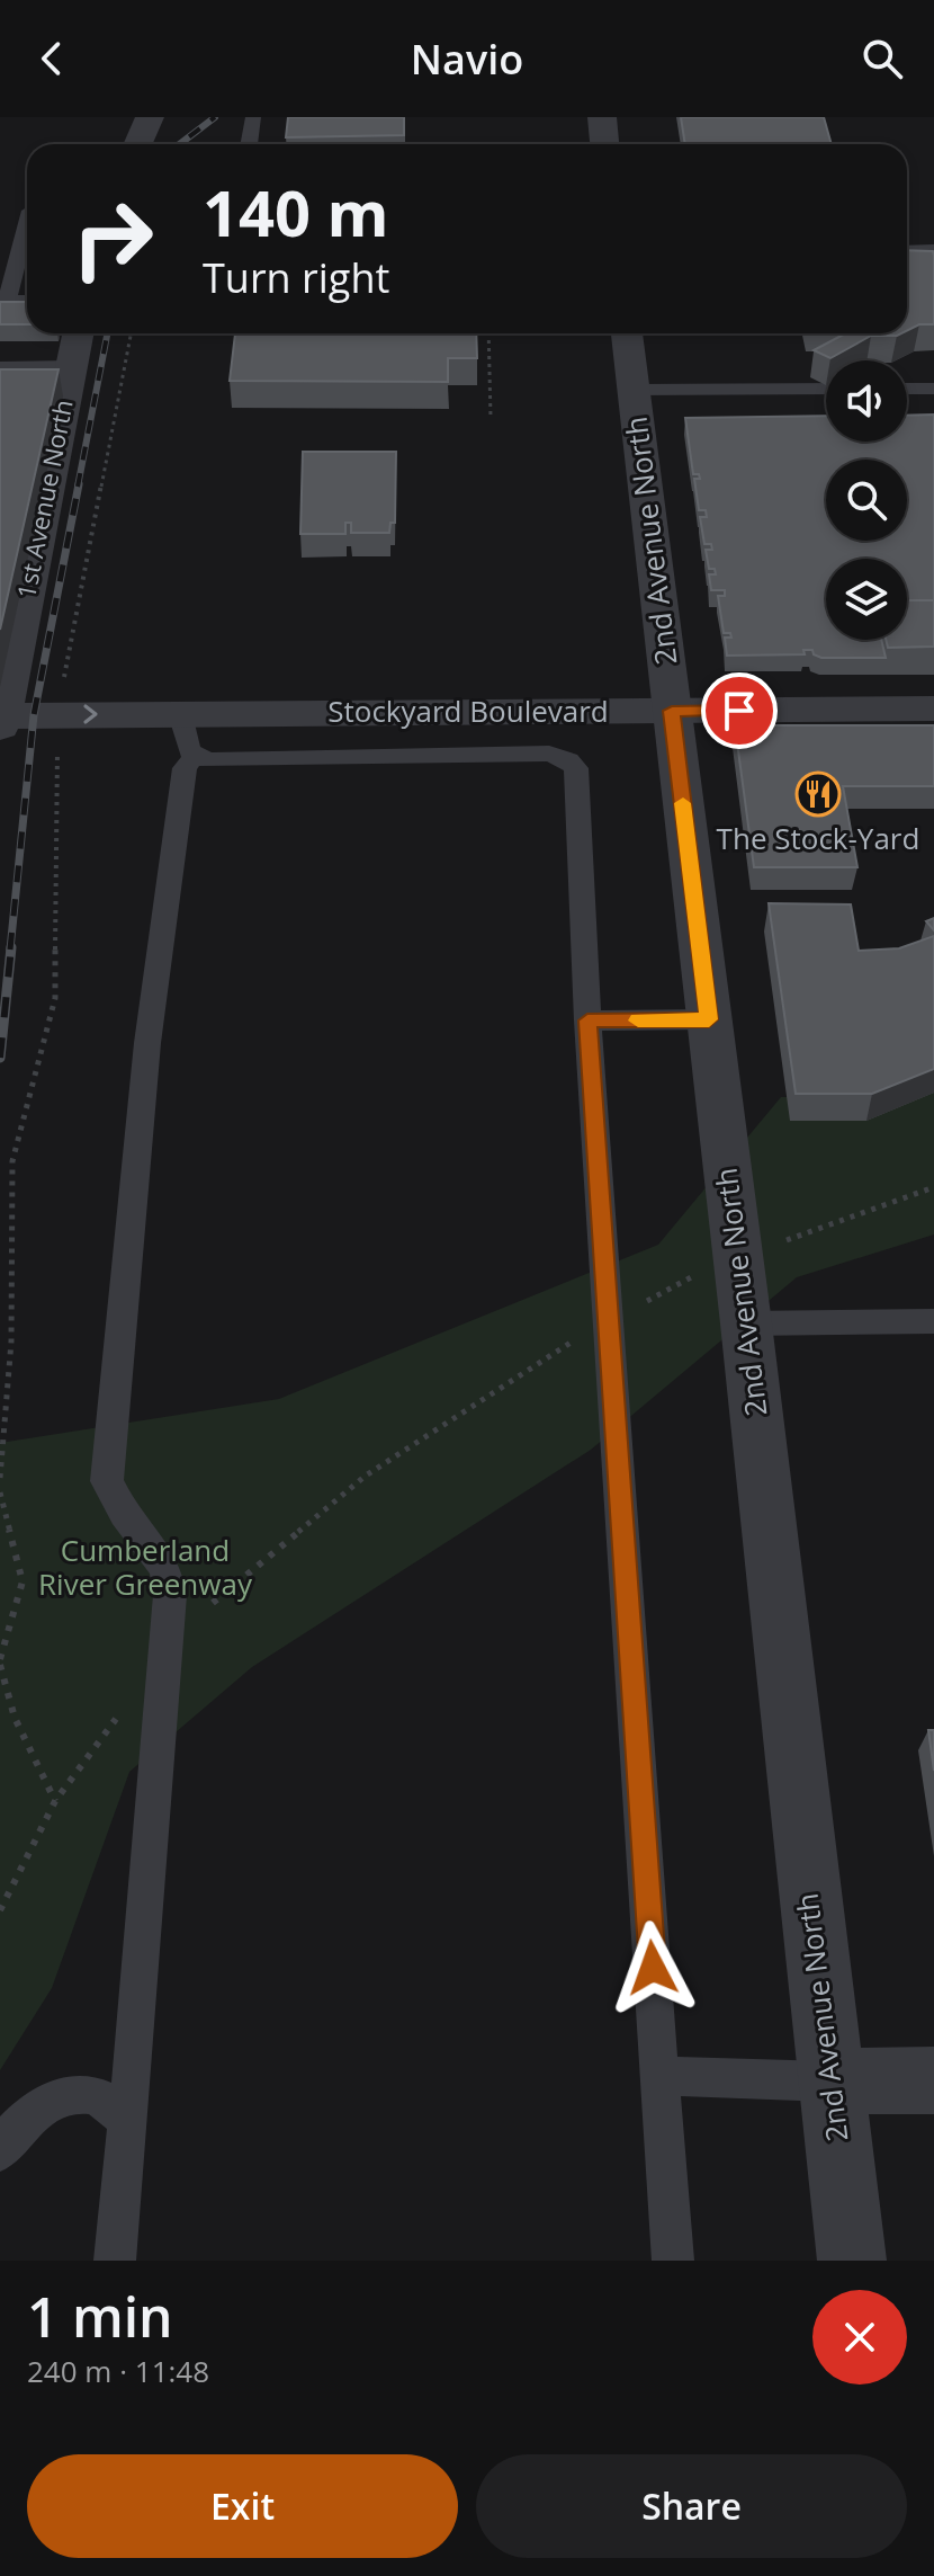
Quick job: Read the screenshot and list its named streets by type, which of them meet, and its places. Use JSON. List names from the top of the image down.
{
  "streets": {
    "street": ["1st Avenue North", "2nd Avenue North", "Stockyard Boulevard"]
  },
  "crossings": [
    ["1st Avenue North", "Stockyard Boulevard"],
    ["2nd Avenue North", "Stockyard Boulevard"]
  ],
  "parks": ["Cumberland River Greenway"],
  "places": {
    "restaurant": ["The Stock-Yard"]
  },
  "page": {
    "header": "Navio",
    "turn": ["140 m", "Turn right"],
    "heading": ["1 min", "240 m · 11:48"],
    "buttons": ["Exit", "Share"]
  }
}
